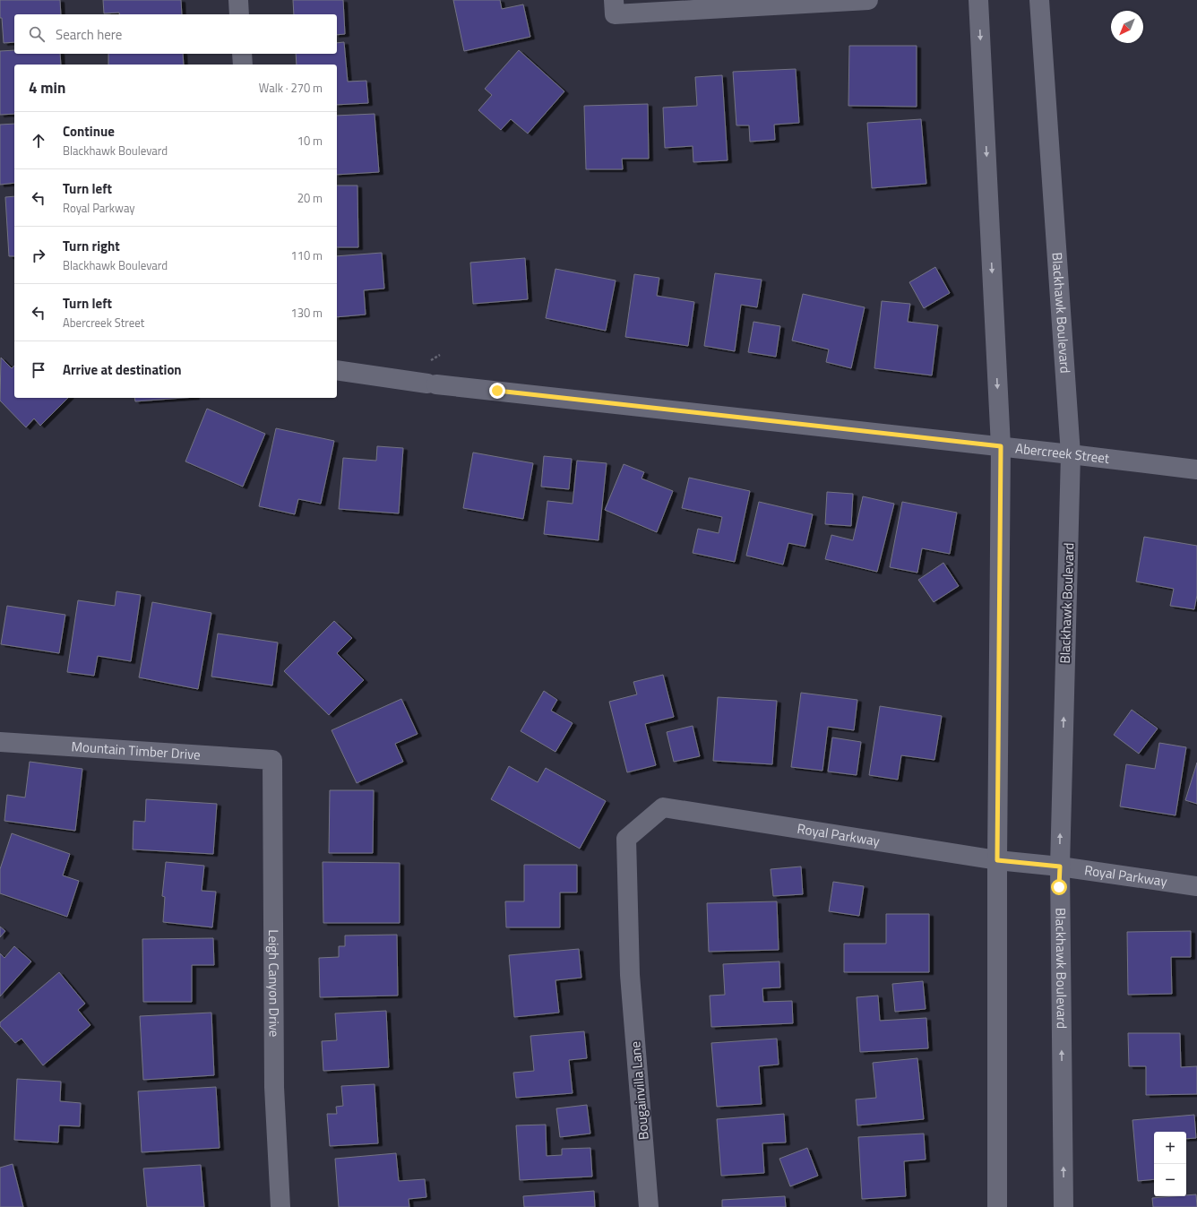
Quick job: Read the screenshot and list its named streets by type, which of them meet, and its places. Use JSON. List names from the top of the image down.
{
  "streets": {
    "street": [
      "Blackhawk Boulevard",
      "Abercreek Street",
      "Mountain Timber Drive",
      "Royal Parkway",
      "Leigh Canyon Drive",
      "Bougainvilla Lane"
    ]
  },
  "crossings": [
    ["Blackhawk Boulevard", "Abercreek Street"],
    ["Blackhawk Boulevard", "Royal Parkway"],
    ["Mountain Timber Drive", "Leigh Canyon Drive"],
    ["Royal Parkway", "Bougainvilla Lane"]
  ],
  "north": "bottom left",
  "page": {
    "search": "Search here",
    "heading": ["4 min", "Walk · 270 m"],
    "list": [
      ["Continue", "Blackhawk Boulevard", "10 m"],
      ["Turn left", "Royal Parkway", "20 m"],
      ["Turn right", "Blackhawk Boulevard", "110 m"],
      ["Turn left", "Abercreek Street", "130 m"],
      "Arrive at destination"
    ],
    "map_buttons": ["+", "−"]
  }
}
